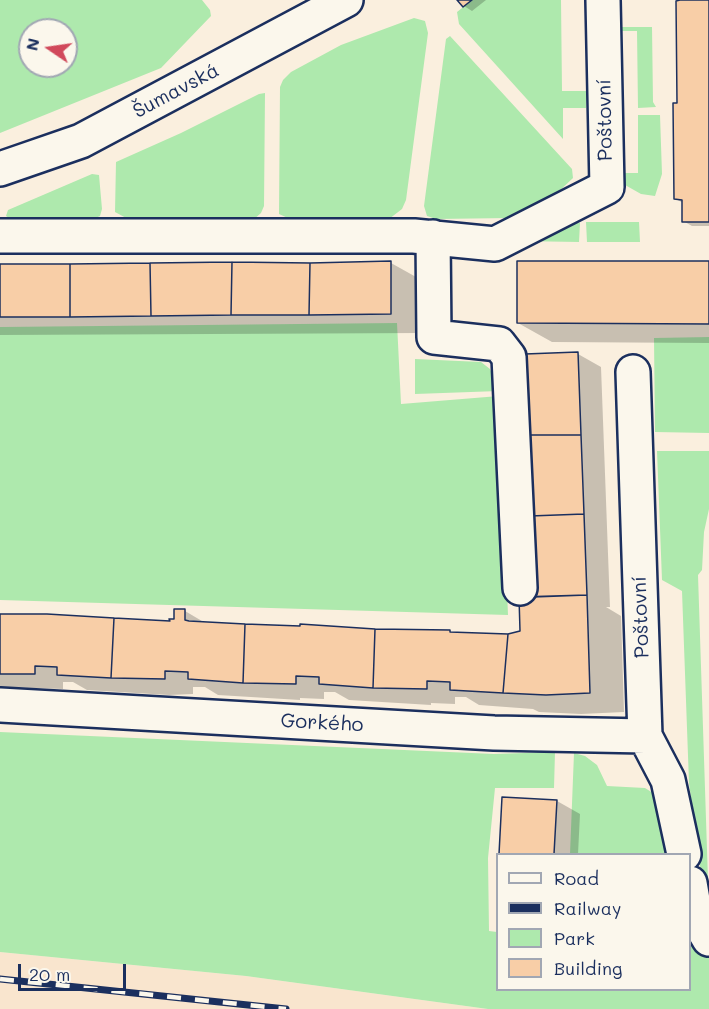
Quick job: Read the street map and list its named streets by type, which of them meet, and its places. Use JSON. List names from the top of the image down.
{
  "streets": {
    "street": ["Šumavská", "Poštovní", "Gorkého"]
  },
  "crossings": [
    ["Poštovní", "Gorkého"]
  ],
  "legend": [
    "Road",
    "Railway",
    "Park",
    "Building"
  ],
  "scale_bar": "20 m",
  "north": "left"
}
